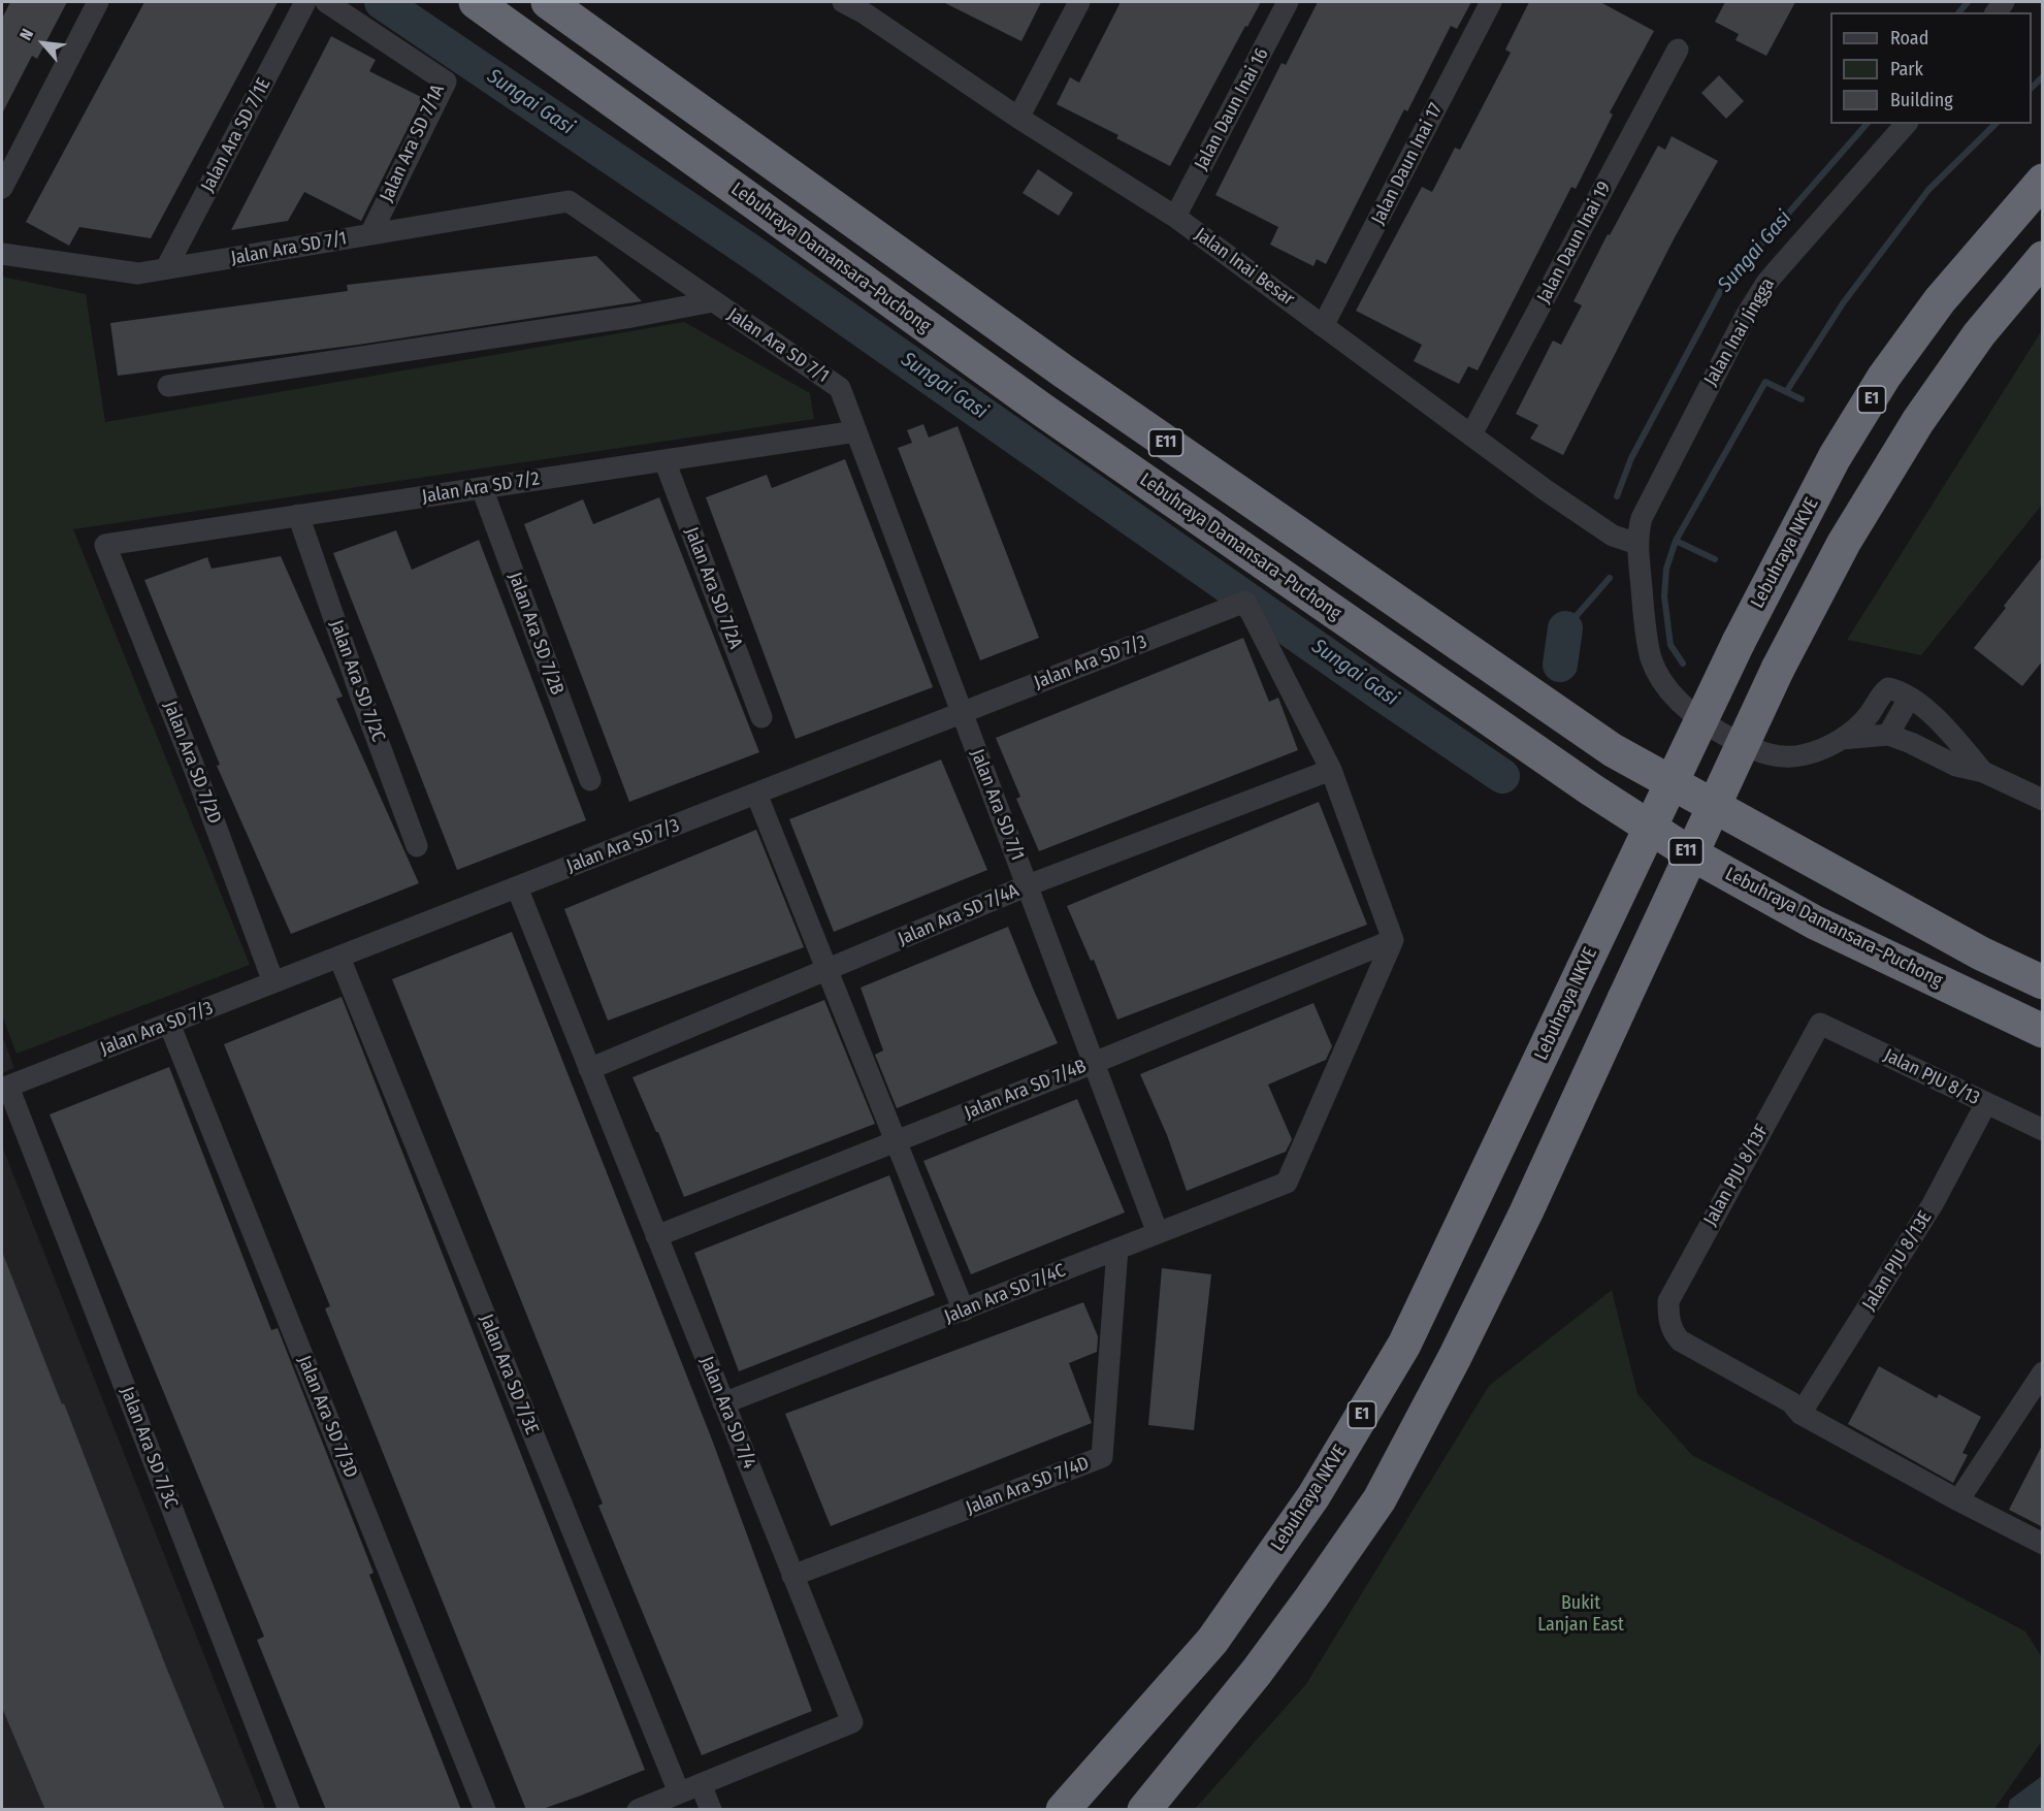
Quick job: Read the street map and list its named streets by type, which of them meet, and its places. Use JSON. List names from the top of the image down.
{
  "streets": {
    "highway": [
      "Lebuhraya Damansara–Puchong",
      "E1",
      "E11",
      "Lebuhraya NKVE"
    ],
    "street": [
      "Jalan Daun Inai 16",
      "Jalan Ara SD 7/1E",
      "Jalan Ara SD 7/1A",
      "Jalan Daun Inai 17",
      "Jalan Daun Inai 19",
      "Jalan Ara SD 7/1",
      "Jalan Inai Besar",
      "Jalan Inai Jingga",
      "Jalan Ara SD 7/2",
      "Jalan Ara SD 7/2A",
      "Jalan Ara SD 7/2B",
      "Jalan Ara SD 7/3",
      "Jalan Ara SD 7/2C",
      "Jalan Ara SD 7/2D",
      "Jalan Ara SD 7/4A",
      "Jalan PJU 8/13",
      "Jalan Ara SD 7/4B",
      "Jalan PJU 8/13F",
      "Jalan PJU 8/13E",
      "Jalan Ara SD 7/4C",
      "Jalan Ara SD 7/3E",
      "Jalan Ara SD 7/4",
      "Jalan Ara SD 7/3D",
      "Jalan Ara SD 7/3C",
      "Jalan Ara SD 7/4D"
    ]
  },
  "crossings": [
    ["Jalan Daun Inai 16", "Jalan Inai Besar"],
    ["Jalan Ara SD 7/1E", "Jalan Ara SD 7/1"],
    ["Jalan Ara SD 7/1A", "Jalan Ara SD 7/1"],
    ["Jalan Daun Inai 17", "Jalan Inai Besar"],
    ["Jalan Daun Inai 19", "Jalan Inai Besar"],
    ["Jalan Ara SD 7/1", "Jalan Ara SD 7/2"],
    ["Jalan Ara SD 7/1", "Jalan Ara SD 7/3"],
    ["Jalan Ara SD 7/1", "Jalan Ara SD 7/4A"],
    ["Jalan Ara SD 7/1", "Jalan Ara SD 7/4B"],
    ["Jalan Ara SD 7/1", "Jalan Ara SD 7/4C"],
    ["Jalan Inai Besar", "Jalan Inai Jingga"],
    ["Jalan Ara SD 7/2", "Jalan Ara SD 7/2A"],
    ["Jalan Ara SD 7/2", "Jalan Ara SD 7/2B"],
    ["Jalan Ara SD 7/2", "Jalan Ara SD 7/2C"],
    ["Jalan Ara SD 7/2", "Jalan Ara SD 7/2D"],
    ["Jalan Ara SD 7/3", "Jalan Ara SD 7/2D"],
    ["Jalan Ara SD 7/3", "Jalan Ara SD 7/4A"],
    ["Jalan Ara SD 7/3", "Jalan Ara SD 7/3E"],
    ["Jalan Ara SD 7/3", "Jalan Ara SD 7/4"],
    ["Jalan Ara SD 7/3", "Jalan Ara SD 7/3D"],
    ["Jalan Ara SD 7/3", "Jalan Ara SD 7/3C"],
    ["Jalan Ara SD 7/4A", "Jalan Ara SD 7/4"],
    ["Jalan PJU 8/13", "Jalan PJU 8/13F"],
    ["Jalan PJU 8/13", "Jalan PJU 8/13E"],
    ["Jalan Ara SD 7/4B", "Jalan Ara SD 7/4C"],
    ["Jalan Ara SD 7/4B", "Jalan Ara SD 7/4"],
    ["Jalan PJU 8/13F", "Jalan PJU 8/13E"],
    ["Jalan Ara SD 7/4C", "Jalan Ara SD 7/4"],
    ["Jalan Ara SD 7/4C", "Jalan Ara SD 7/4D"],
    ["Jalan Ara SD 7/3E", "Jalan Ara SD 7/4"],
    ["Jalan Ara SD 7/4", "Jalan Ara SD 7/4D"]
  ],
  "water": ["Sungai Gasi"],
  "parks": ["Bukit Lanjan East"],
  "legend": ["Road", "Park", "Building"],
  "north": "top left"
}
